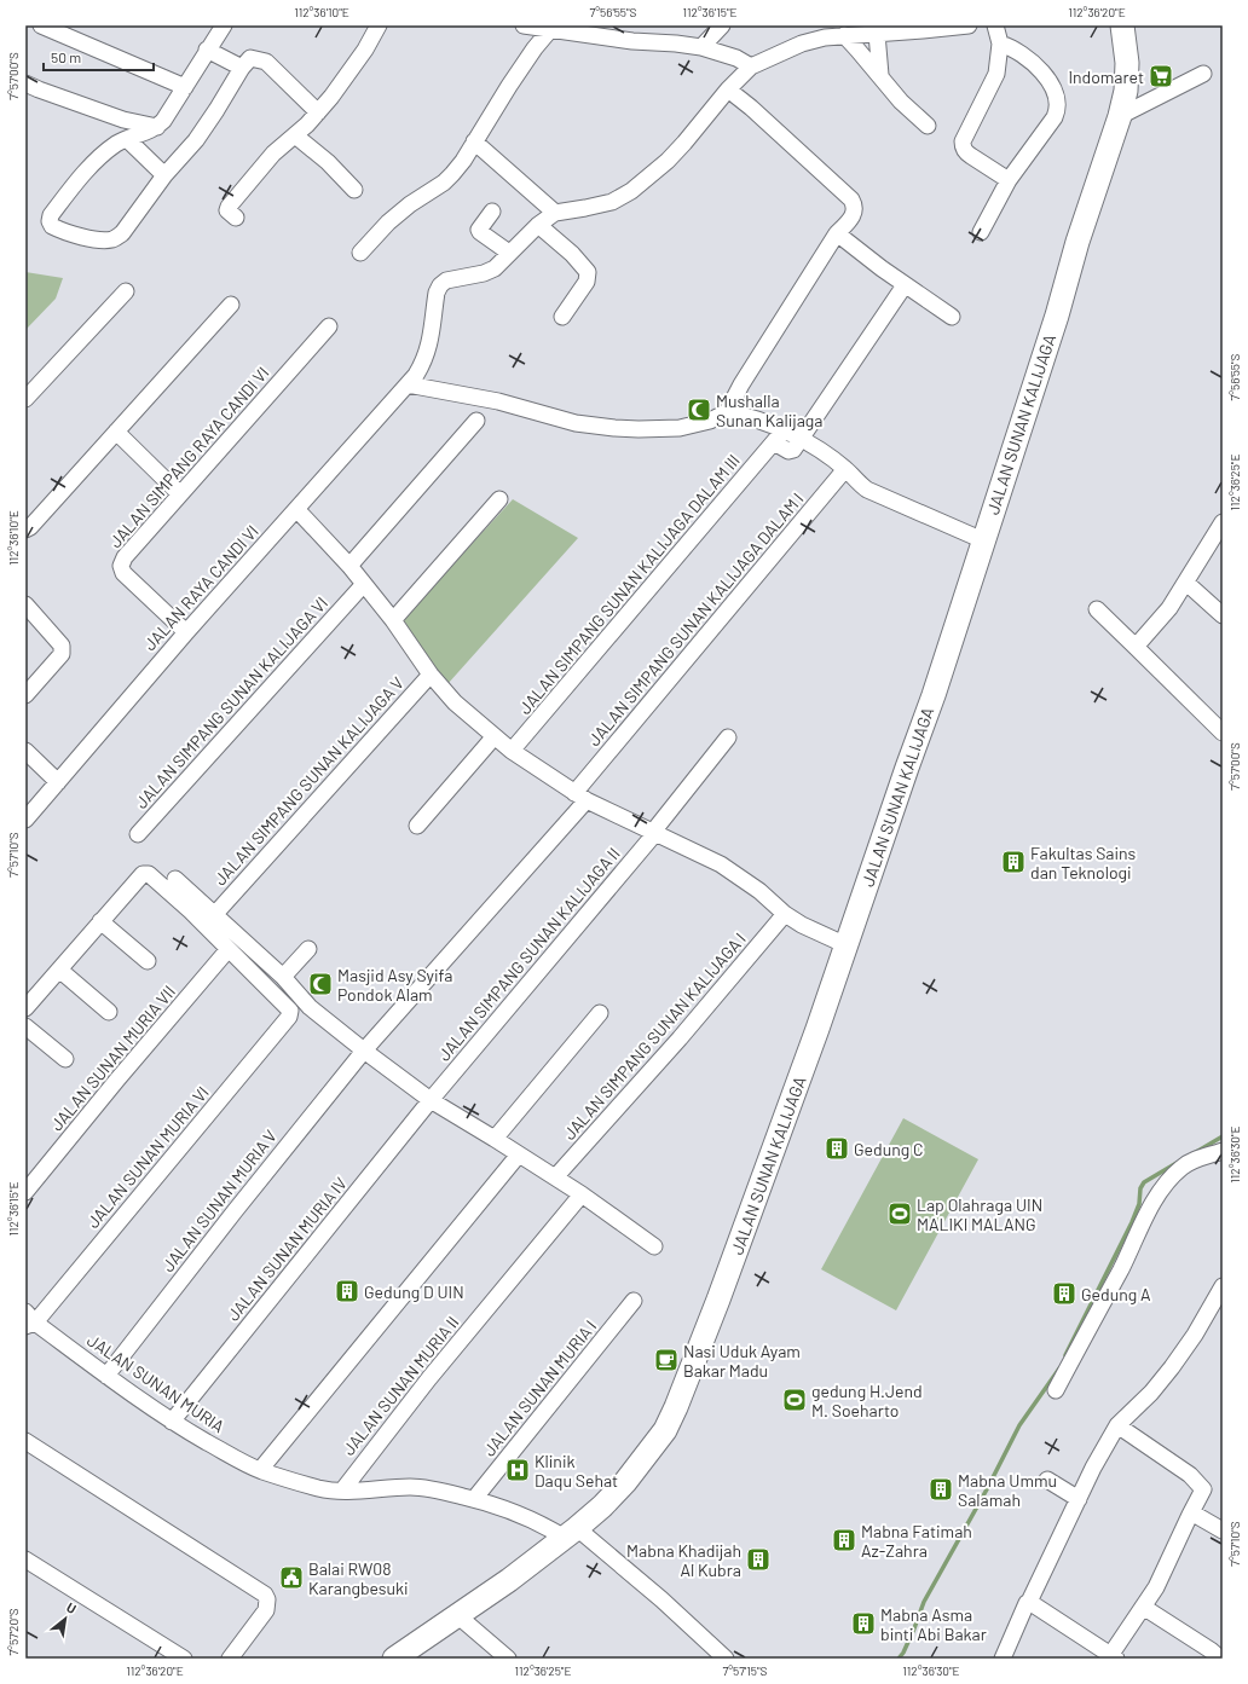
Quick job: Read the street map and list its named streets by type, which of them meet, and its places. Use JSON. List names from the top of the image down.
{
  "streets": {
    "main road": ["JALAN SUNAN KALIJAGA"],
    "street": [
      "JALAN SIMPANG RAYA CANDI VI",
      "JALAN SIMPANG SUNAN KALIJAGA DALAM III",
      "JALAN RAYA CANDI VI",
      "JALAN SIMPANG SUNAN KALIJAGA DALAM I",
      "JALAN SIMPANG SUNAN KALIJAGA VI",
      "JALAN SIMPANG SUNAN KALIJAGA V",
      "JALAN SIMPANG SUNAN KALIJAGA II",
      "JALAN SIMPANG SUNAN KALIJAGA I",
      "JALAN SUNAN MURIA VII",
      "JALAN SUNAN MURIA VI",
      "JALAN SUNAN MURIA V",
      "JALAN SUNAN MURIA IV",
      "JALAN SUNAN MURIA",
      "JALAN SUNAN MURIA II",
      "JALAN SUNAN MURIA I"
    ]
  },
  "crossings": [
    ["JALAN SUNAN KALIJAGA", "JALAN SUNAN MURIA"],
    ["JALAN SIMPANG RAYA CANDI VI", "JALAN RAYA CANDI VI"],
    ["JALAN SIMPANG SUNAN KALIJAGA DALAM I", "JALAN SUNAN MURIA V"],
    ["JALAN SIMPANG SUNAN KALIJAGA II", "JALAN SUNAN MURIA IV"],
    ["JALAN SUNAN MURIA VII", "JALAN SUNAN MURIA VI"],
    ["JALAN SUNAN MURIA VI", "JALAN SUNAN MURIA"],
    ["JALAN SUNAN MURIA V", "JALAN SUNAN MURIA"],
    ["JALAN SUNAN MURIA IV", "JALAN SUNAN MURIA"],
    ["JALAN SUNAN MURIA", "JALAN SUNAN MURIA II"],
    ["JALAN SUNAN MURIA", "JALAN SUNAN MURIA I"]
  ],
  "places": {
    "supermarket": ["Indomaret"],
    "mosque": ["Mushalla Sunan Kalijaga", "Masjid Asy Syifa Pondok Alam"],
    "building": [
      "Fakultas Sains dan Teknologi",
      "Gedung C",
      "Gedung D UIN",
      "Gedung A",
      "Mabna Ummu Salamah",
      "Mabna Fatimah Az-Zahra",
      "Mabna Khadijah Al Kubra",
      "Mabna Asma binti Abi Bakar"
    ],
    "sports": ["Lap Olahraga UIN MALIKI MALANG", "gedung H.Jend M. Soeharto"],
    "cafe": ["Nasi Uduk Ayam Bakar Madu"],
    "hospital": ["Klinik Daqu Sehat"],
    "public building": ["Balai RW08 Karangbesuki"]
  },
  "scale_bar": "50 m",
  "north": "top right",
  "coordinates": [
    "112°36'10\"E",
    "7°56'55\"S",
    "112°36'15\"E",
    "112°36'20\"E",
    "7°57'00\"S",
    "112°36'25\"E",
    "7°57'10\"S",
    "112°36'30\"E",
    "7°57'20\"S",
    "7°57'15\"S"
  ]
}
